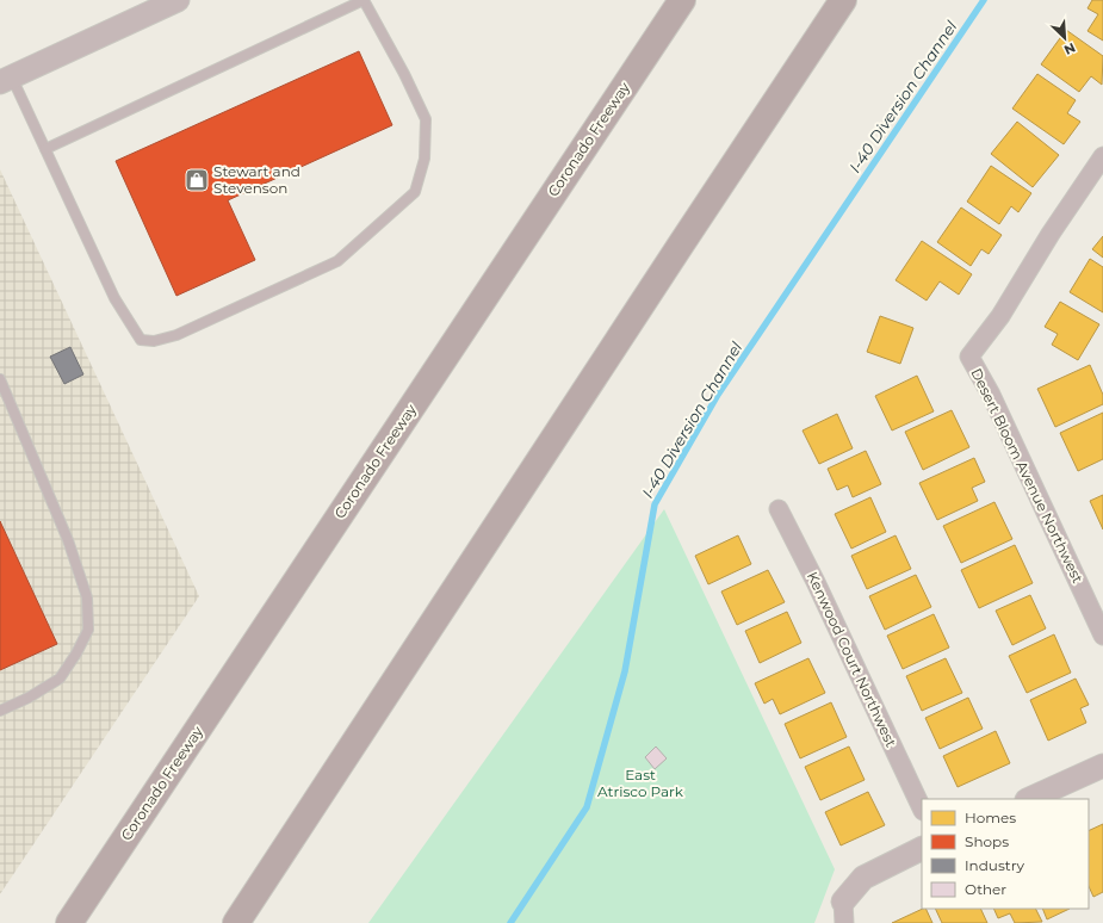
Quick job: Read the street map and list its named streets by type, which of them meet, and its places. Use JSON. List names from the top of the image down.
{
  "streets": {
    "highway": ["Coronado Freeway"],
    "street": ["Desert Bloom Avenue Northwest", "Kenwood Court Northwest"]
  },
  "water": ["I-40 Diversion Channel"],
  "parks": ["East Atrisco Park"],
  "places": {
    "shop": ["Stewart and Stevenson"]
  },
  "legend": [
    "Homes",
    "Shops",
    "Industry",
    "Other"
  ],
  "north": "bottom right"
}
